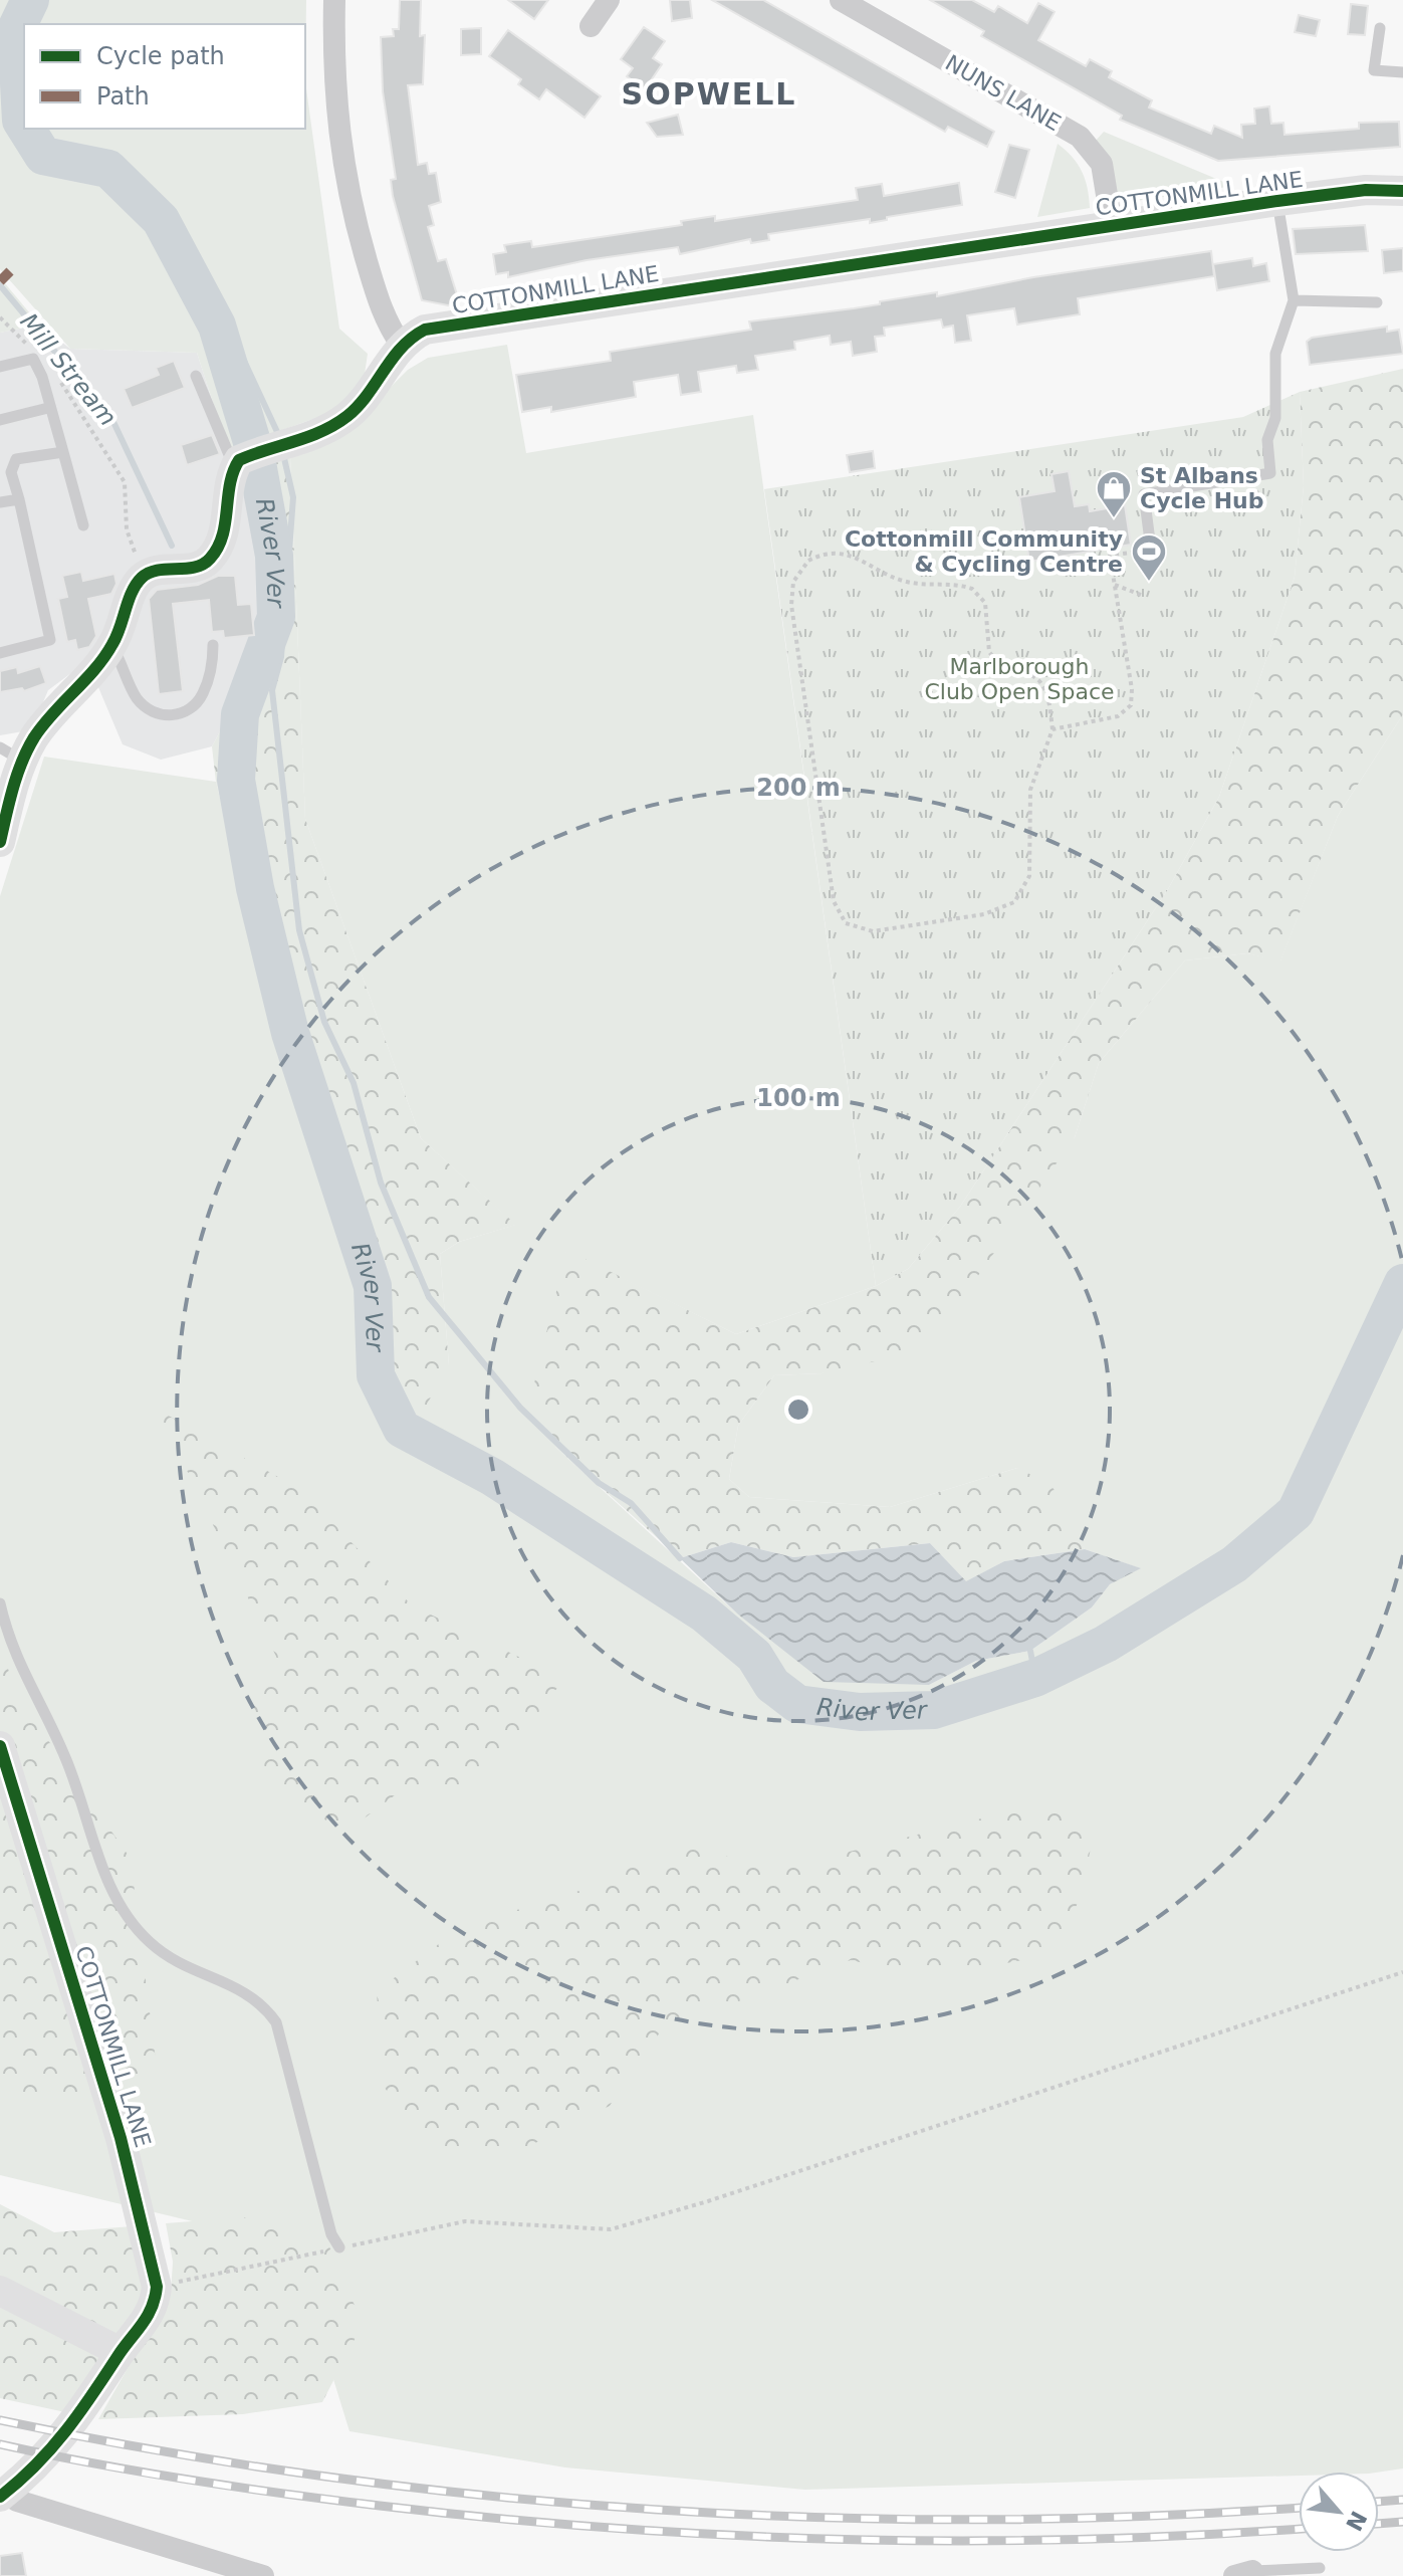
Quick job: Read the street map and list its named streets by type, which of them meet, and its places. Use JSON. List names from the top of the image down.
{
  "streets": {
    "street": ["NUNS LANE", "COTTONMILL LANE"]
  },
  "crossings": [
    ["NUNS LANE", "COTTONMILL LANE"]
  ],
  "districts": ["SOPWELL"],
  "water": ["Mill Stream", "River Ver"],
  "parks": ["Marlborough Club Open Space"],
  "places": {
    "shop": ["St Albans Cycle Hub"],
    "sports": ["Cottonmill Community & Cycling Centre"]
  },
  "legend": ["Cycle path", "Path"],
  "north": "bottom right",
  "rings": ["200 m", "100 m"]
}
